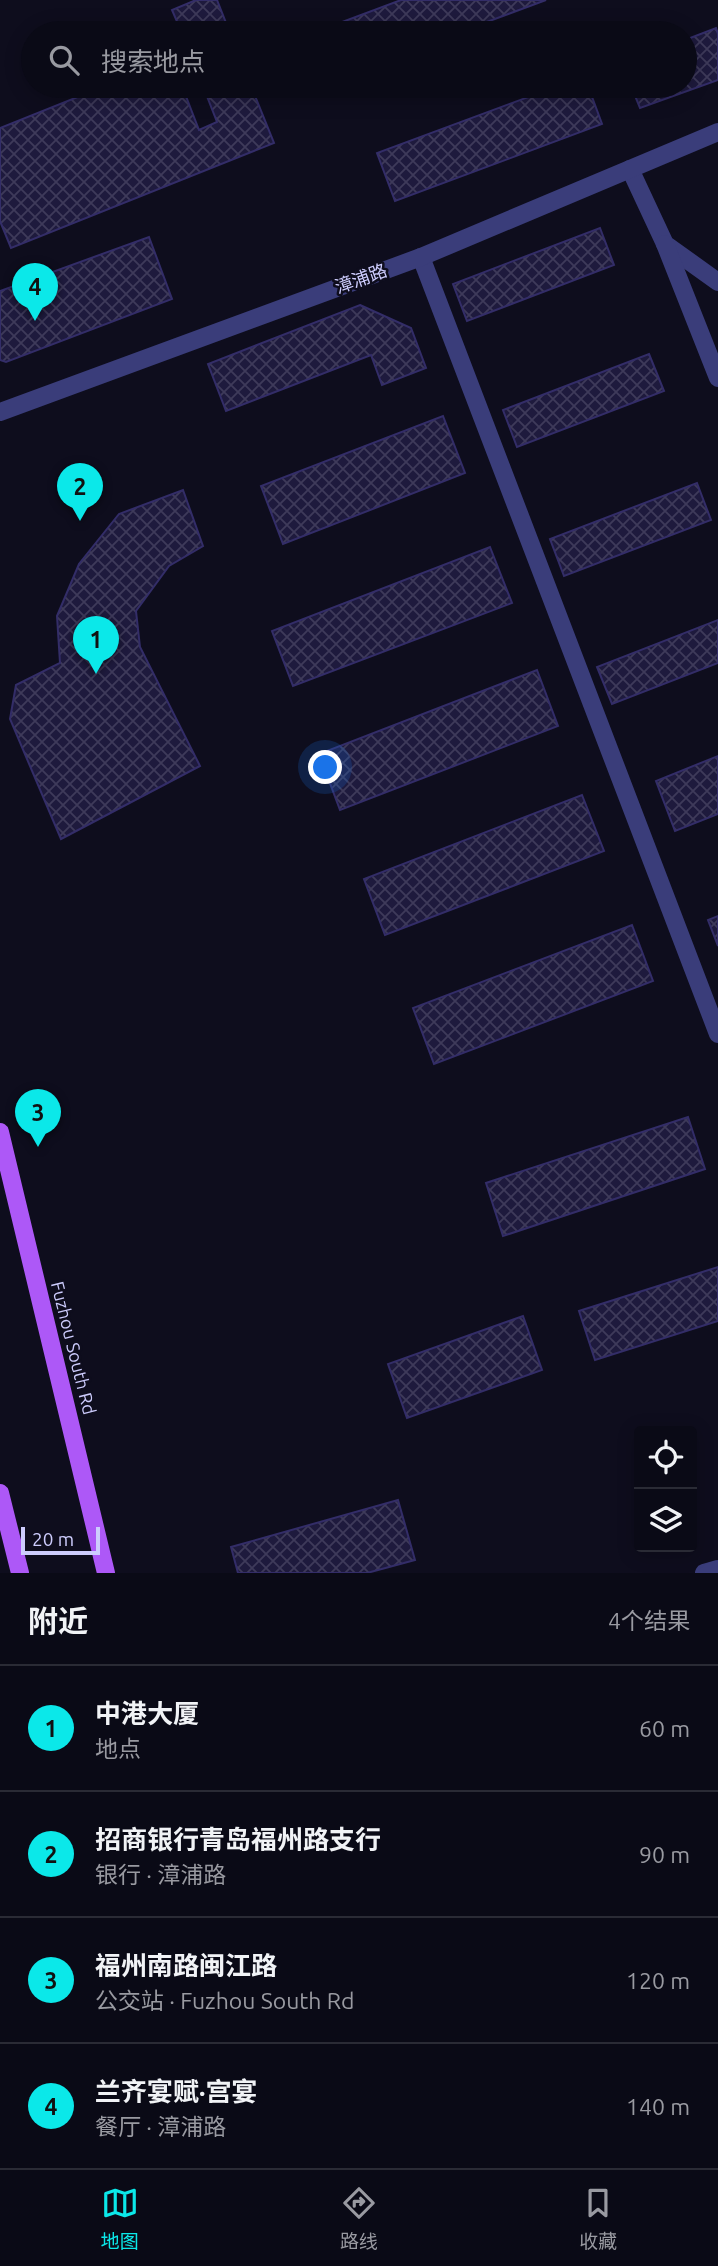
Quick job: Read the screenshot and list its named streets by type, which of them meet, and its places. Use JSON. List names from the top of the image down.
{
  "streets": {
    "main road": ["Fuzhou South Rd"],
    "street": ["漳浦路"]
  },
  "scale_bar": "20 m",
  "page": {
    "search": "搜索地点",
    "pins": [
      "4",
      "2",
      "1",
      "3"
    ],
    "scale": "20 m",
    "heading": ["附近", "4个结果"],
    "list": [
      {
        "mark": "1",
        "name": "中港大厦",
        "note": "地点",
        "value": "60 m"
      },
      {
        "mark": "2",
        "name": "招商银行青岛福州路支行",
        "note": "银行 · 漳浦路",
        "value": "90 m"
      },
      {
        "mark": "3",
        "name": "福州南路闽江路",
        "note": "公交站 · Fuzhou South Rd",
        "value": "120 m"
      },
      {
        "mark": "4",
        "name": "兰齐宴赋·宫宴",
        "note": "餐厅 · 漳浦路",
        "value": "140 m"
      }
    ],
    "nav": ["地图", "路线", "收藏"]
  }
}
